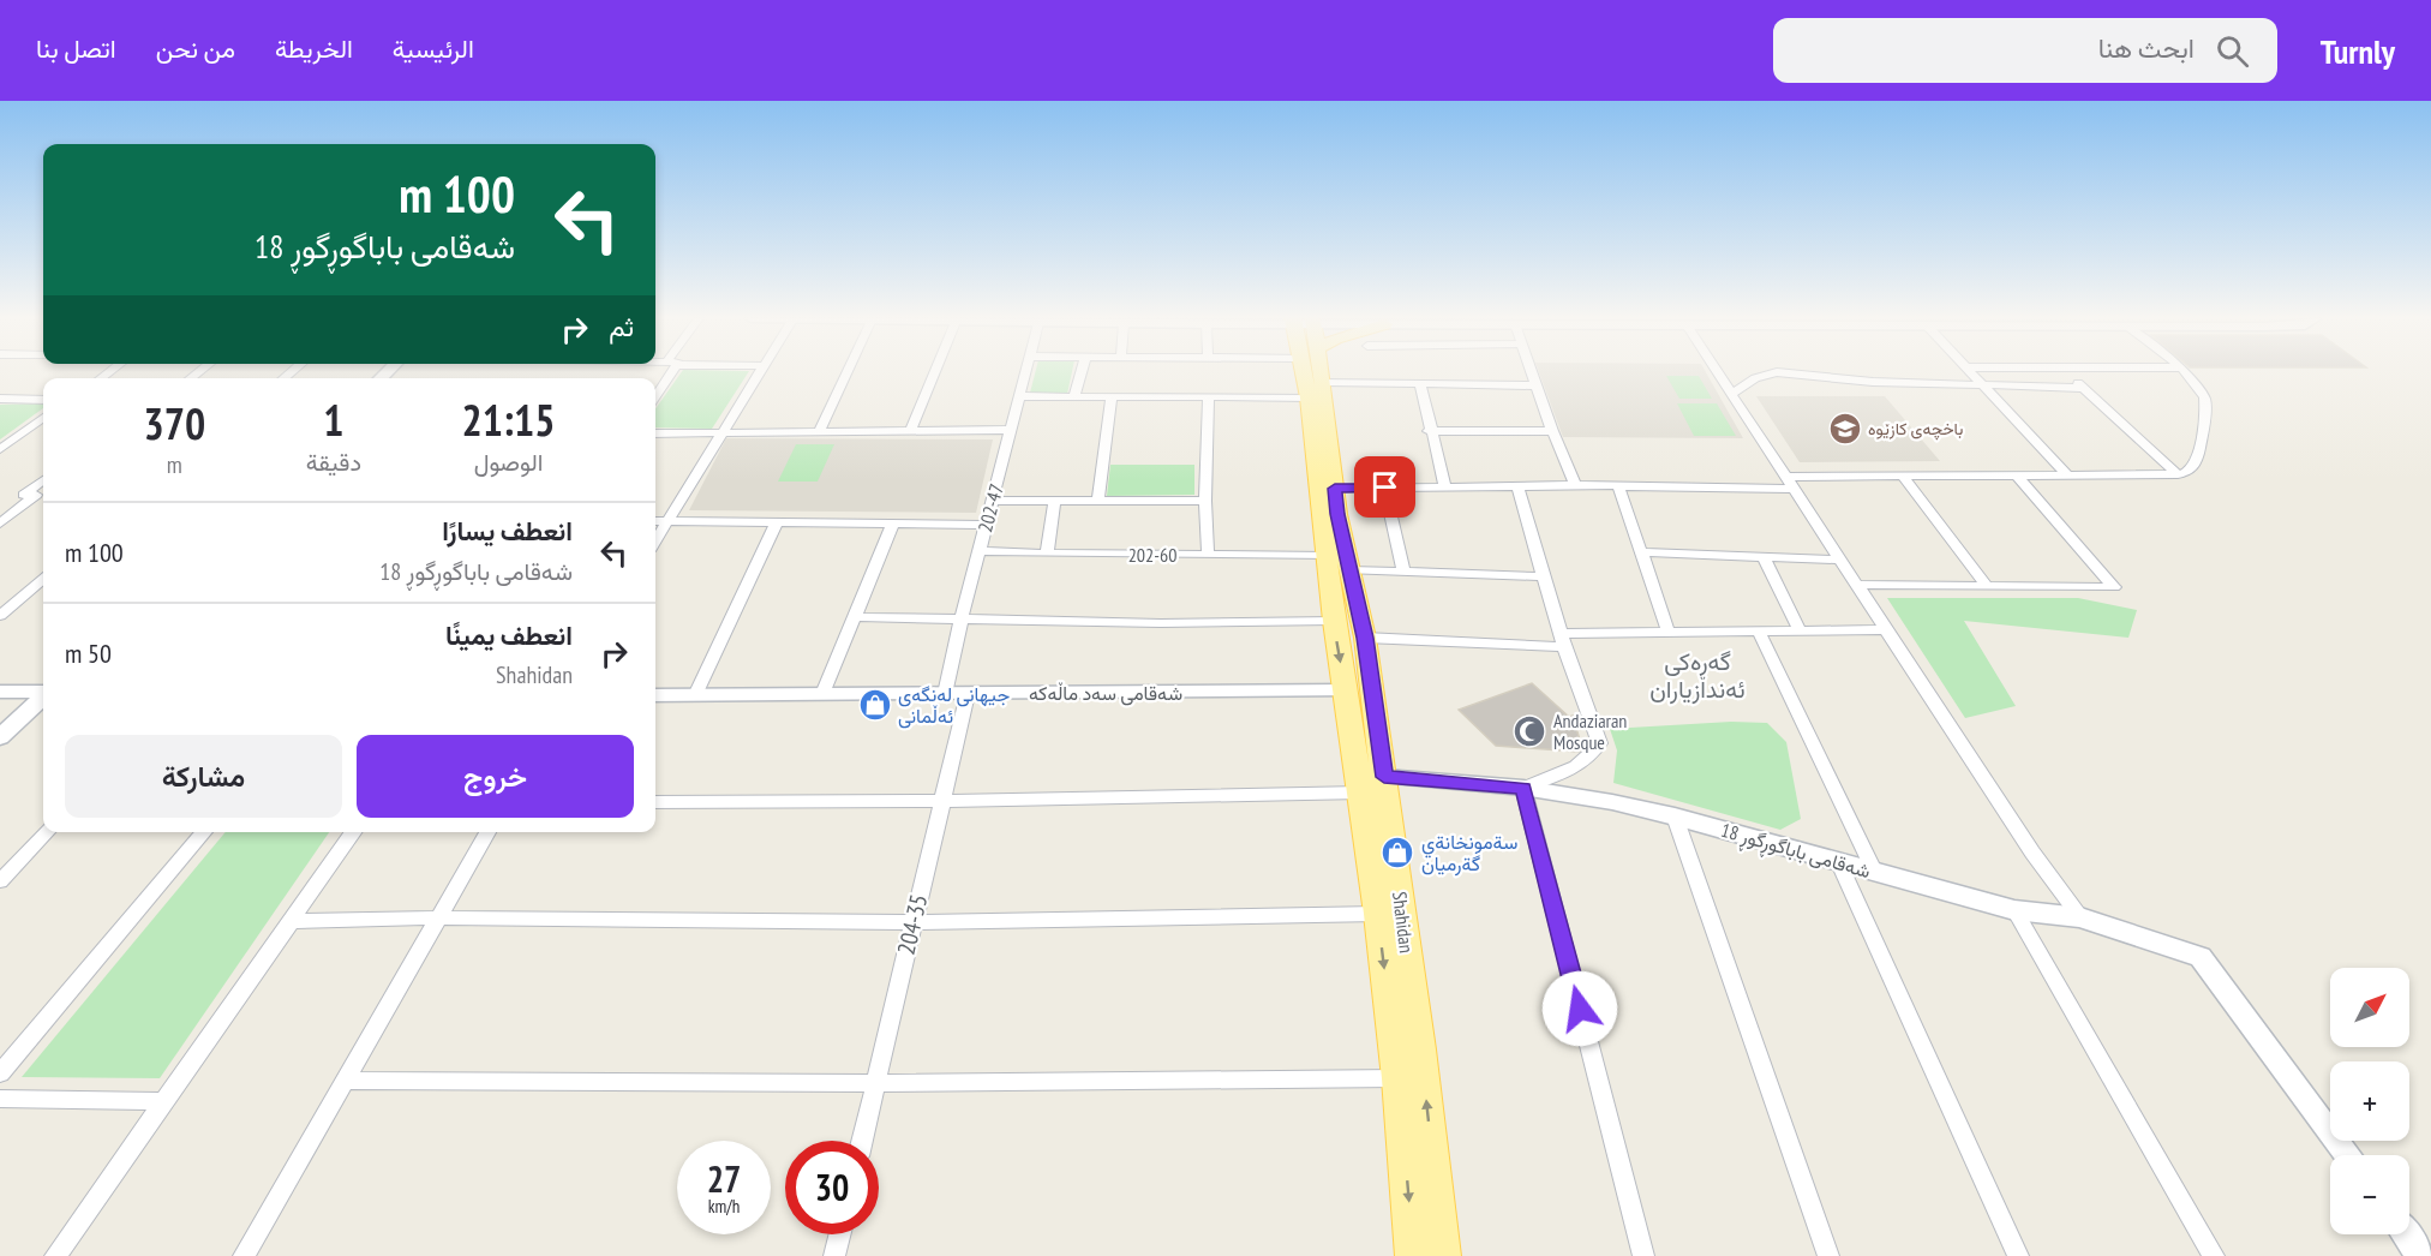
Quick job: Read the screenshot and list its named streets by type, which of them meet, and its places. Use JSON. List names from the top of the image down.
{
  "streets": {
    "main road": ["شەقامی سەد ماڵەکە", "شەقامی باباگوڕگوڕ 18", "Shahidan"],
    "street": ["202-47", "202-60", "204-35"]
  },
  "crossings": [
    ["202-47", "202-60"],
    ["202-47", "شەقامی سەد ماڵەکە"],
    ["شەقامی سەد ماڵەکە", "204-35"],
    ["شەقامی باباگوڕگوڕ 18", "Shahidan"]
  ],
  "districts": ["گەڕەکی ئەندازیاران"],
  "places": {
    "school or university": ["باخچەی کازێوە"],
    "shop": ["جیهانی لەنگەی ئەڵمانی", "سةمونخانةي گةرميان"],
    "mosque": ["Andaziaran Mosque"]
  },
  "north": "top right",
  "page": {
    "header": "Turnly",
    "search": "ابحث هنا",
    "nav": [
      "الرئيسية",
      "الخريطة",
      "من نحن",
      "اتصل بنا"
    ],
    "turn": ["100 m", "شەقامی باباگوڕگوڕ 18"],
    "then": "ثم",
    "eta": [
      "21:15",
      "الوصول",
      "1",
      "دقيقة",
      "370",
      "m"
    ],
    "list": [
      {
        "name": "انعطف يسارًا",
        "note": "شەقامی باباگوڕگوڕ 18",
        "value": "100 m"
      },
      {
        "name": "انعطف يمينًا",
        "note": "Shahidan",
        "value": "50 m"
      }
    ],
    "buttons": ["خروج", "مشاركة"],
    "map_buttons": ["+", "−"],
    "speed": "27 km/h",
    "limit": "30"
  }
}
